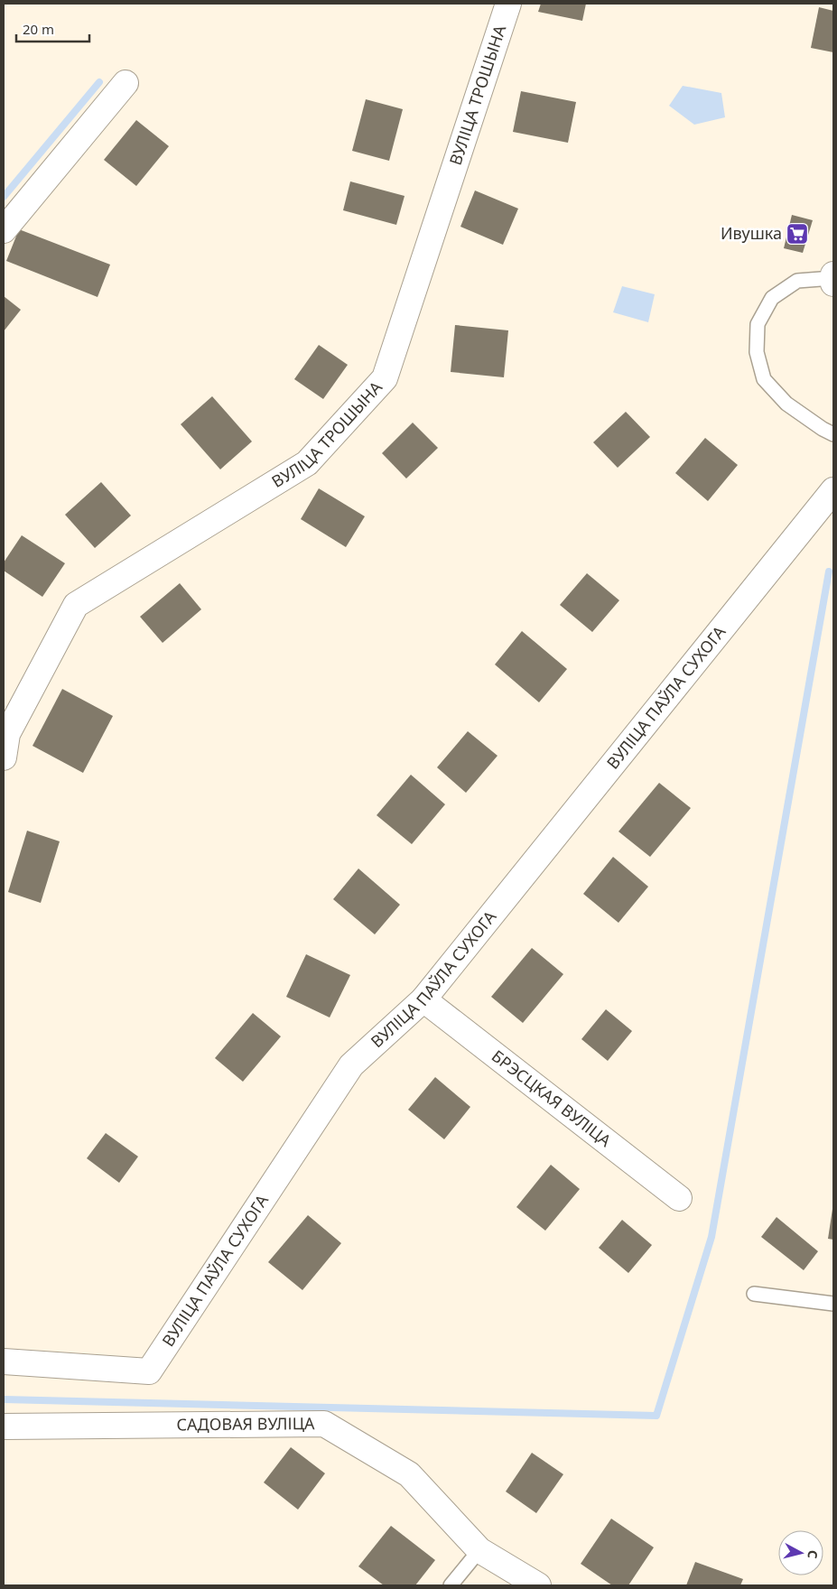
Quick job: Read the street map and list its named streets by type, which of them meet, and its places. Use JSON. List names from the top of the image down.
{
  "streets": {
    "street": [
      "ВУЛІЦА ТРОШЫНА",
      "ВУЛІЦА ПАЎЛА СУХОГА",
      "БРЭСЦКАЯ ВУЛІЦА",
      "САДОВАЯ ВУЛІЦА"
    ]
  },
  "crossings": [
    ["ВУЛІЦА ПАЎЛА СУХОГА", "БРЭСЦКАЯ ВУЛІЦА"]
  ],
  "places": {
    "supermarket": ["Ивушка"]
  },
  "scale_bar": "20 m",
  "north": "right"
}
